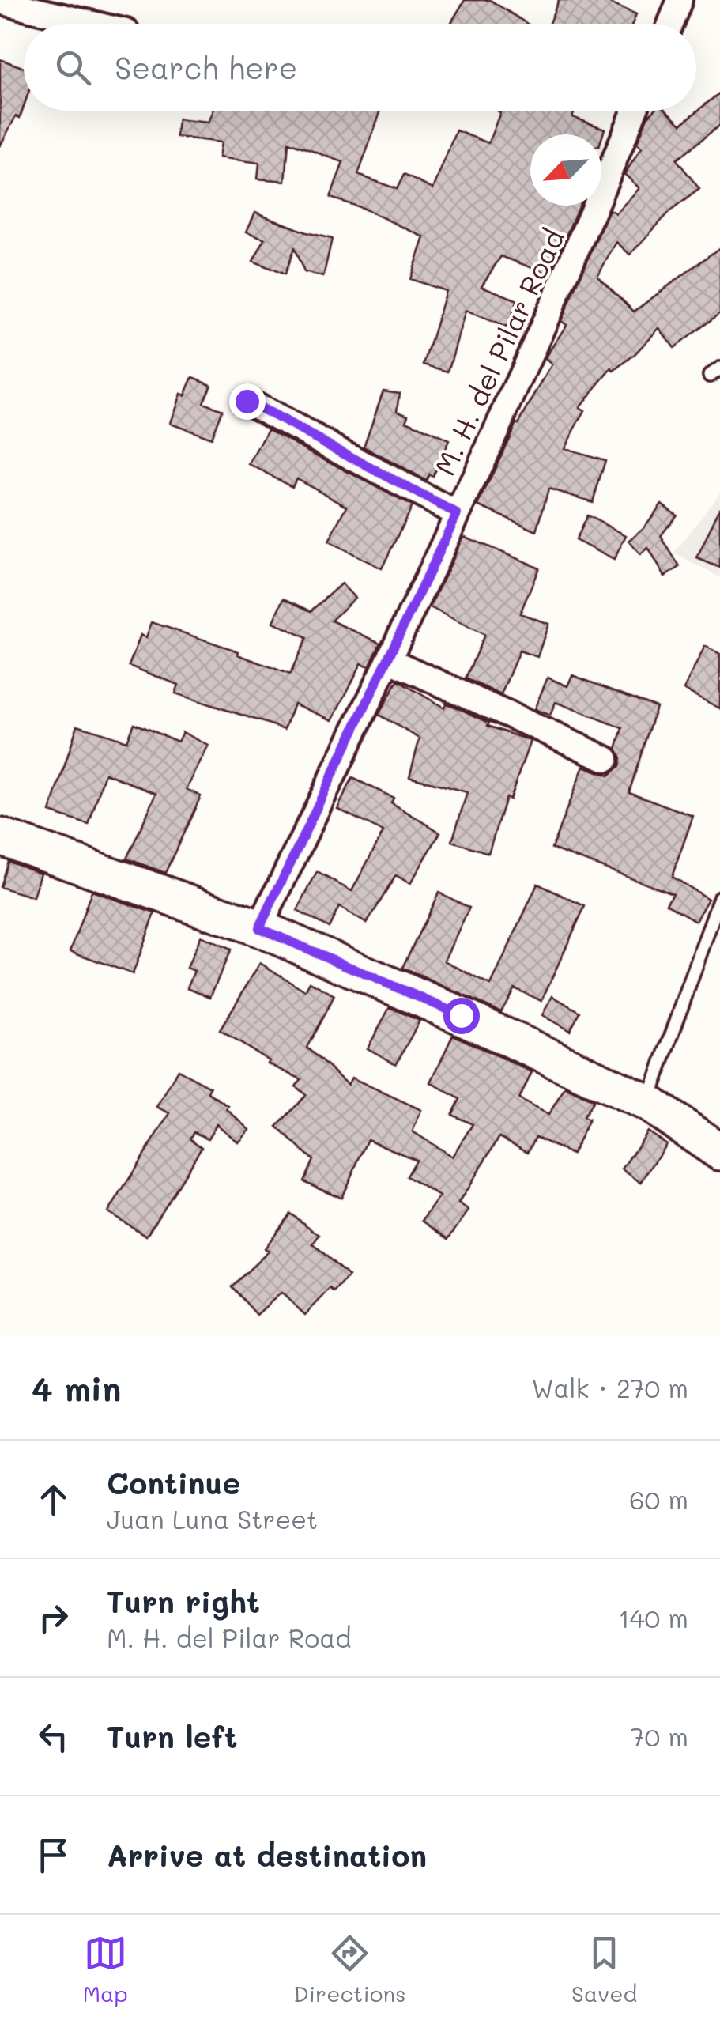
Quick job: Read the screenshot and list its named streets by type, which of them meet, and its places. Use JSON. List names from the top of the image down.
{
  "streets": {
    "street": ["M. H. del Pilar Road"]
  },
  "north": "bottom left",
  "page": {
    "search": "Search here",
    "heading": ["4 min", "Walk · 270 m"],
    "list": [
      ["Continue", "Juan Luna Street", "60 m"],
      ["Turn right", "M. H. del Pilar Road", "140 m"],
      ["Turn left", "70 m"],
      "Arrive at destination"
    ],
    "nav": ["Map", "Directions", "Saved"]
  }
}
